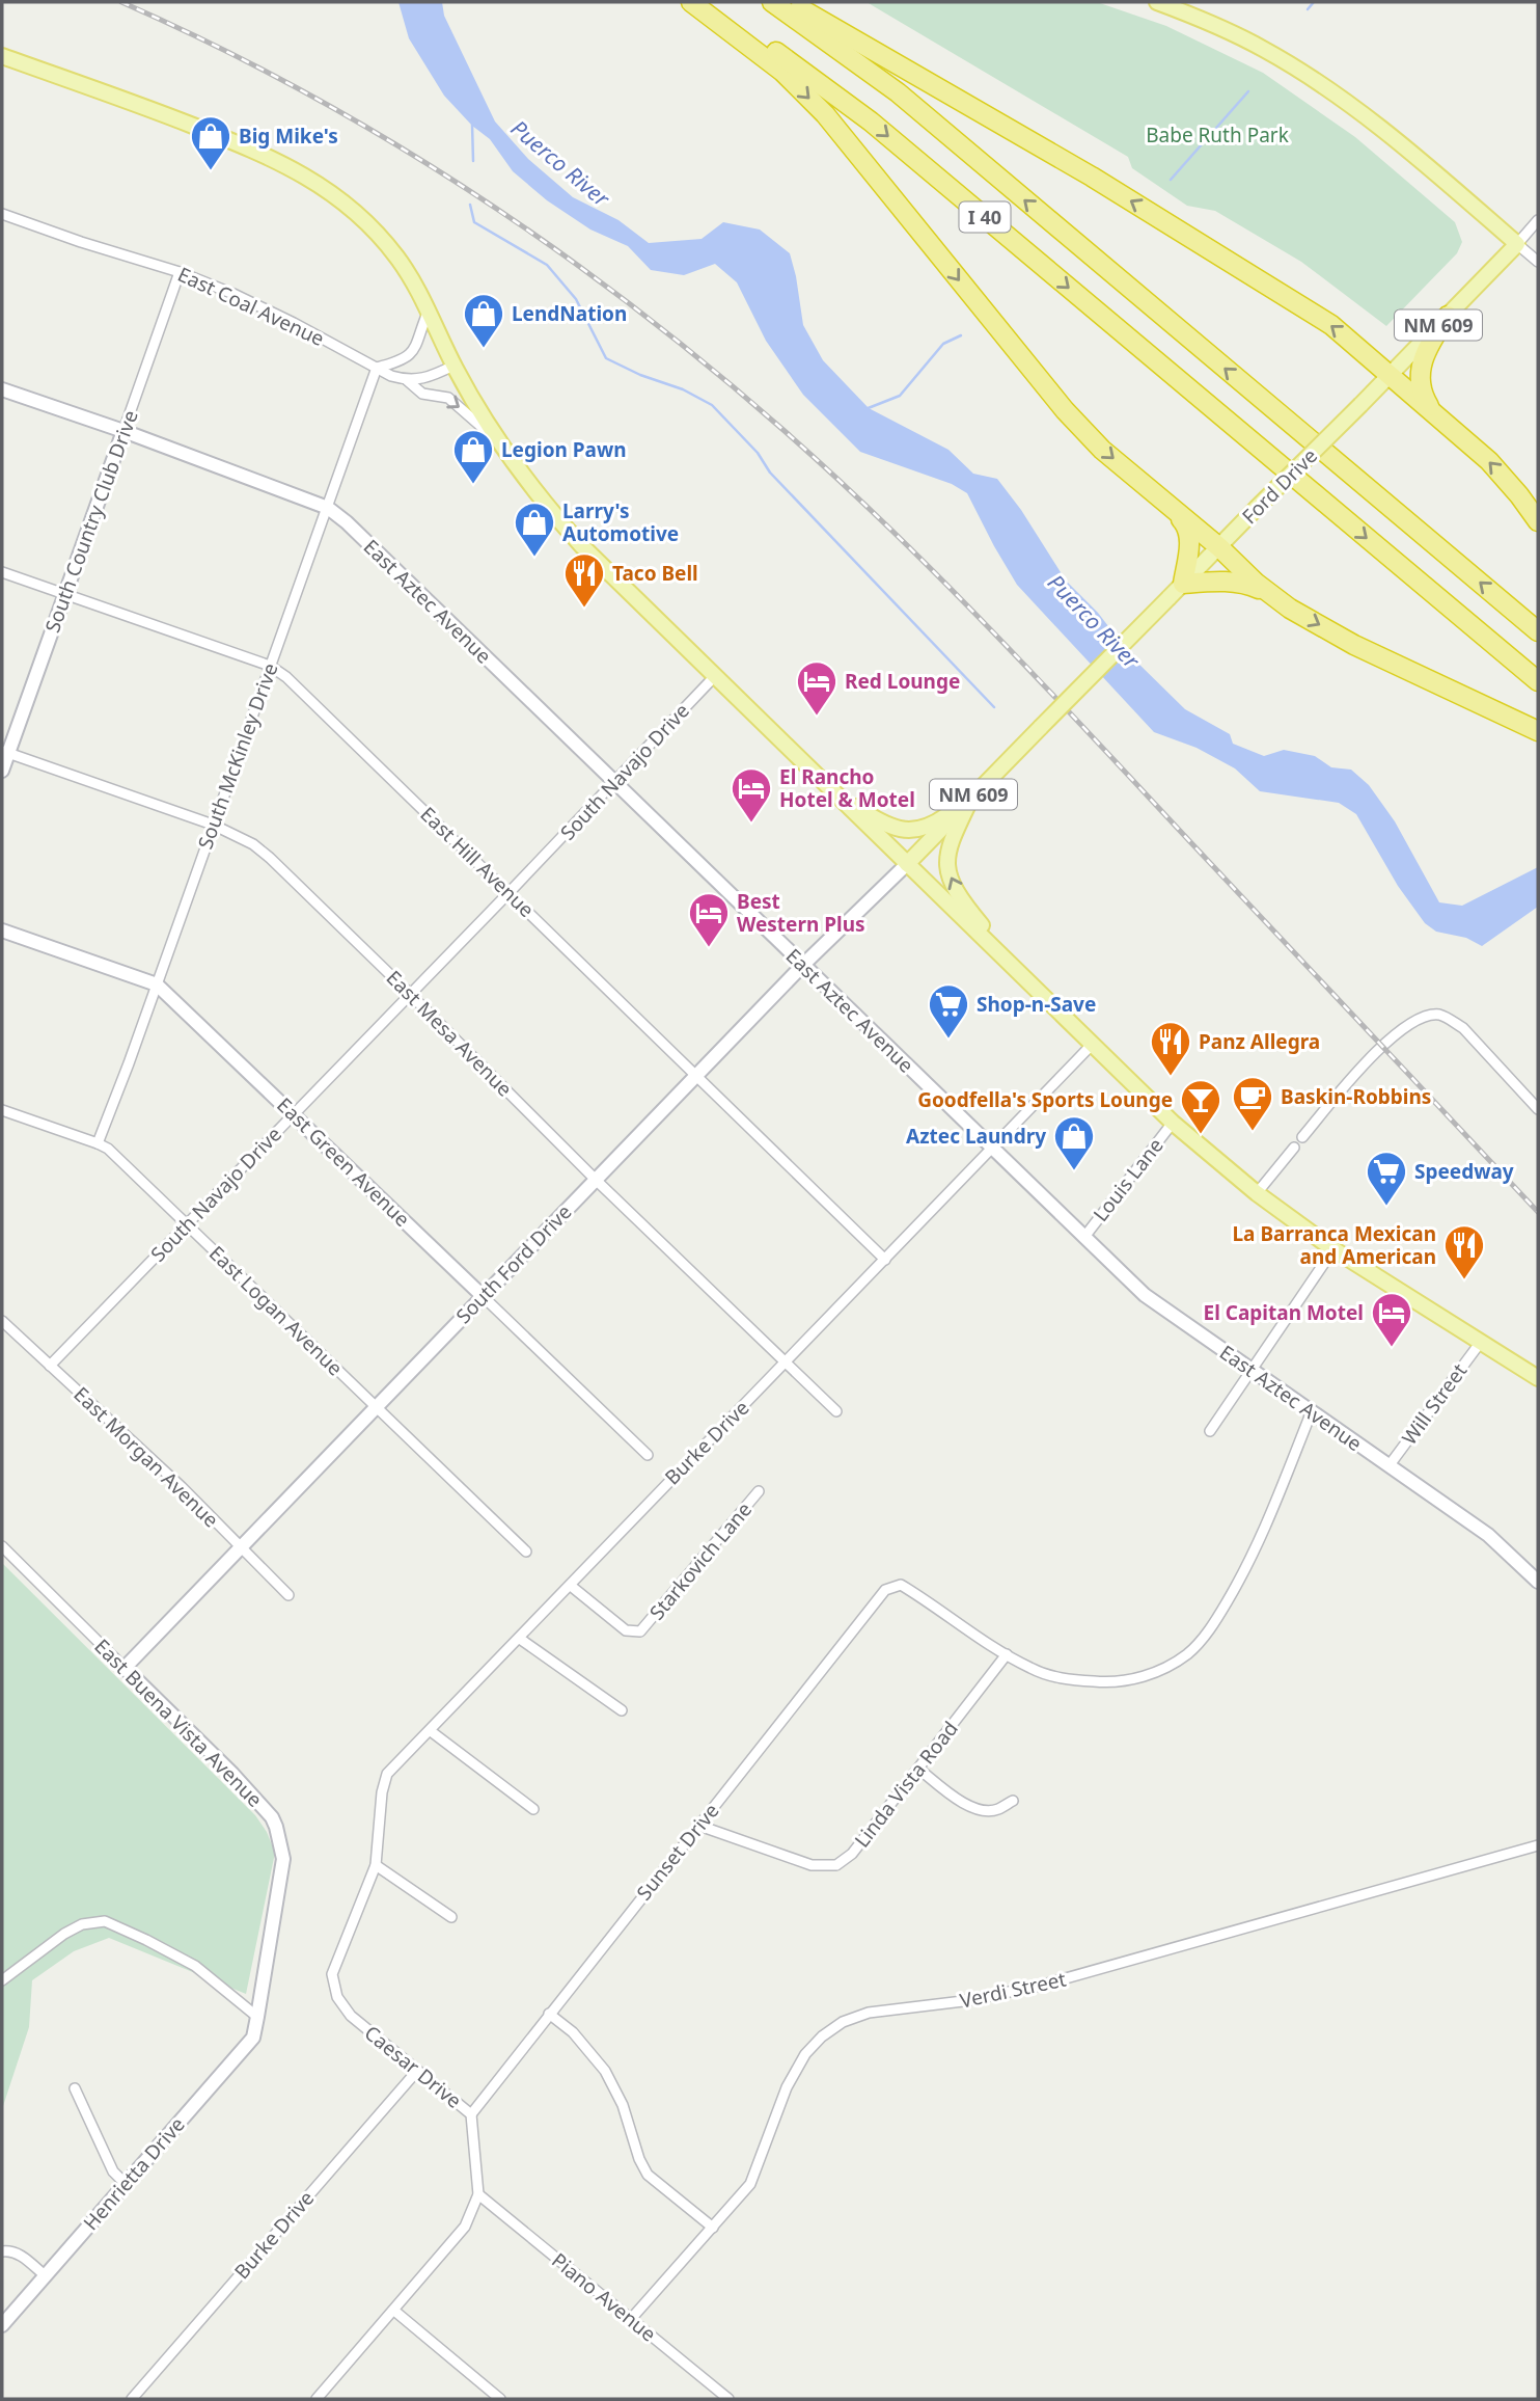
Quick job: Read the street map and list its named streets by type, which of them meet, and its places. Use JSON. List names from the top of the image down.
{
  "streets": {
    "highway": ["I 40"],
    "main road": [
      "NM 609",
      "Ford Drive",
      "South Country Club Drive",
      "East Aztec Avenue",
      "East Green Avenue",
      "South Ford Drive",
      "East Buena Vista Avenue",
      "Henrietta Drive"
    ],
    "street": [
      "East Coal Avenue",
      "South McKinley Drive",
      "South Navajo Drive",
      "East Hill Avenue",
      "East Mesa Avenue",
      "Louis Lane",
      "East Logan Avenue",
      "Will Street",
      "Burke Drive",
      "East Morgan Avenue",
      "Starkovich Lane",
      "Linda Vista Road",
      "Sunset Drive",
      "Verdi Street",
      "Caesar Drive",
      "Piano Avenue"
    ]
  },
  "crossings": [
    ["East Coal Avenue", "South Country Club Drive"],
    ["East Coal Avenue", "South McKinley Drive"],
    ["NM 609", "Ford Drive"],
    ["NM 609", "South Ford Drive"],
    ["South Country Club Drive", "East Aztec Avenue"],
    ["South Country Club Drive", "East Hill Avenue"],
    ["South Country Club Drive", "East Mesa Avenue"],
    ["East Aztec Avenue", "South McKinley Drive"],
    ["East Aztec Avenue", "South Navajo Drive"],
    ["East Aztec Avenue", "Louis Lane"],
    ["East Aztec Avenue", "South Ford Drive"],
    ["East Aztec Avenue", "Will Street"],
    ["East Aztec Avenue", "Burke Drive"],
    ["South McKinley Drive", "East Hill Avenue"],
    ["South McKinley Drive", "East Mesa Avenue"],
    ["South McKinley Drive", "East Green Avenue"],
    ["South McKinley Drive", "East Logan Avenue"],
    ["South Navajo Drive", "East Hill Avenue"],
    ["South Navajo Drive", "East Mesa Avenue"],
    ["South Navajo Drive", "East Green Avenue"],
    ["South Navajo Drive", "East Logan Avenue"],
    ["South Navajo Drive", "East Morgan Avenue"],
    ["East Hill Avenue", "South Ford Drive"],
    ["East Hill Avenue", "Burke Drive"],
    ["East Mesa Avenue", "South Ford Drive"],
    ["East Mesa Avenue", "Burke Drive"],
    ["East Green Avenue", "South Ford Drive"],
    ["South Ford Drive", "East Logan Avenue"],
    ["South Ford Drive", "East Morgan Avenue"],
    ["South Ford Drive", "East Buena Vista Avenue"],
    ["Burke Drive", "Starkovich Lane"],
    ["Burke Drive", "Caesar Drive"],
    ["East Buena Vista Avenue", "Henrietta Drive"],
    ["Linda Vista Road", "Sunset Drive"],
    ["Sunset Drive", "Caesar Drive"],
    ["Verdi Street", "Piano Avenue"],
    ["Caesar Drive", "Piano Avenue"]
  ],
  "water": ["Puerco River"],
  "parks": ["Babe Ruth Park"],
  "places": {
    "shop": [
      "Big Mike's",
      "LendNation",
      "Legion Pawn",
      "Larry's Automotive",
      "Aztec Laundry"
    ],
    "restaurant": ["Taco Bell", "Panz Allegra", "La Barranca Mexican and American"],
    "hotel": [
      "Red Lounge",
      "El Rancho Hotel & Motel",
      "Best Western Plus",
      "El Capitan Motel"
    ],
    "supermarket": ["Shop-n-Save", "Speedway"],
    "cafe": ["Baskin-Robbins"],
    "bar": ["Goodfella's Sports Lounge"]
  }
}
